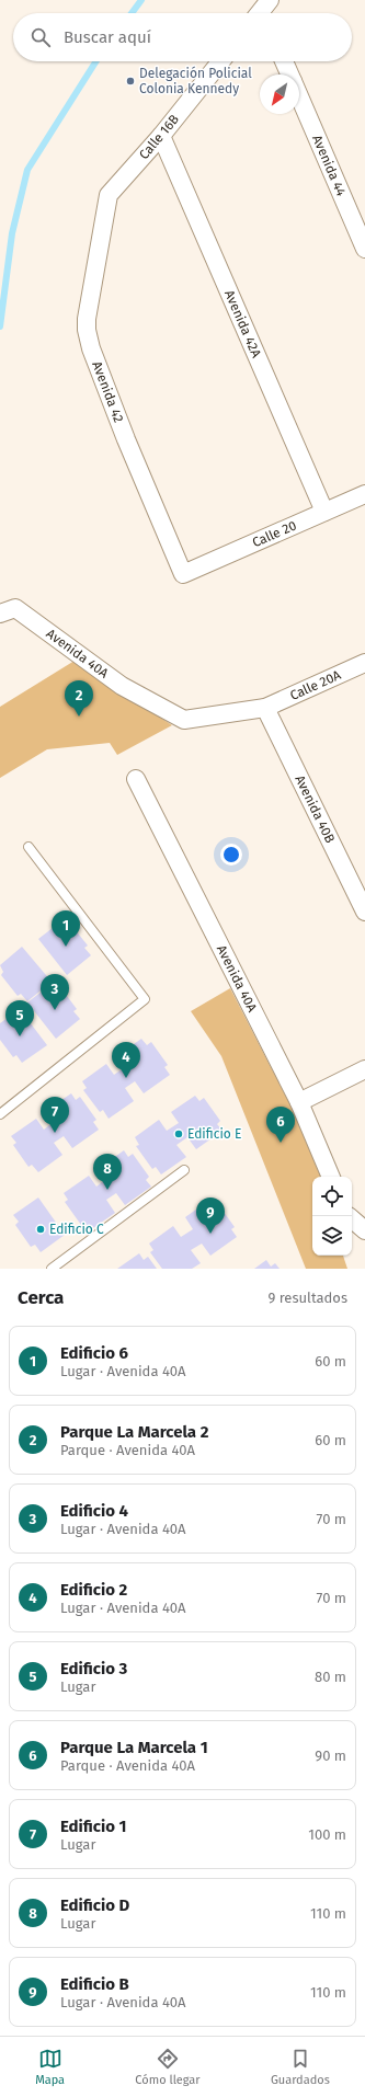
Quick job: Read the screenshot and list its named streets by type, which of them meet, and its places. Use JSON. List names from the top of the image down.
{
  "streets": {
    "street": [
      "Calle 16B",
      "Avenida 44",
      "Avenida 42A",
      "Avenida 42",
      "Calle 20",
      "Avenida 40A",
      "Calle 20A",
      "Avenida 40B"
    ]
  },
  "crossings": [
    ["Calle 16B", "Avenida 42A"],
    ["Calle 16B", "Avenida 42"],
    ["Avenida 42A", "Calle 20"],
    ["Avenida 42", "Calle 20"],
    ["Avenida 40A", "Calle 20A"],
    ["Avenida 40A", "Avenida 40B"],
    ["Calle 20A", "Avenida 40B"]
  ],
  "places": ["Delegación Policial Colonia Kennedy", "Edificio E", "Edificio C"],
  "north": "bottom left",
  "page": {
    "search": "Buscar aquí",
    "pins": [
      "2",
      "1",
      "3",
      "5",
      "4",
      "7",
      "6",
      "8",
      "9"
    ],
    "heading": ["Cerca", "9 resultados"],
    "list": [
      {
        "mark": "1",
        "name": "Edificio 6",
        "note": "Lugar · Avenida 40A",
        "value": "60 m"
      },
      {
        "mark": "2",
        "name": "Parque La Marcela 2",
        "note": "Parque · Avenida 40A",
        "value": "60 m"
      },
      {
        "mark": "3",
        "name": "Edificio 4",
        "note": "Lugar · Avenida 40A",
        "value": "70 m"
      },
      {
        "mark": "4",
        "name": "Edificio 2",
        "note": "Lugar · Avenida 40A",
        "value": "70 m"
      },
      {
        "mark": "5",
        "name": "Edificio 3",
        "note": "Lugar",
        "value": "80 m"
      },
      {
        "mark": "6",
        "name": "Parque La Marcela 1",
        "note": "Parque · Avenida 40A",
        "value": "90 m"
      },
      {
        "mark": "7",
        "name": "Edificio 1",
        "note": "Lugar",
        "value": "100 m"
      },
      {
        "mark": "8",
        "name": "Edificio D",
        "note": "Lugar",
        "value": "110 m"
      },
      {
        "mark": "9",
        "name": "Edificio B",
        "note": "Lugar · Avenida 40A",
        "value": "110 m"
      }
    ],
    "nav": ["Mapa", "Cómo llegar", "Guardados"]
  }
}
